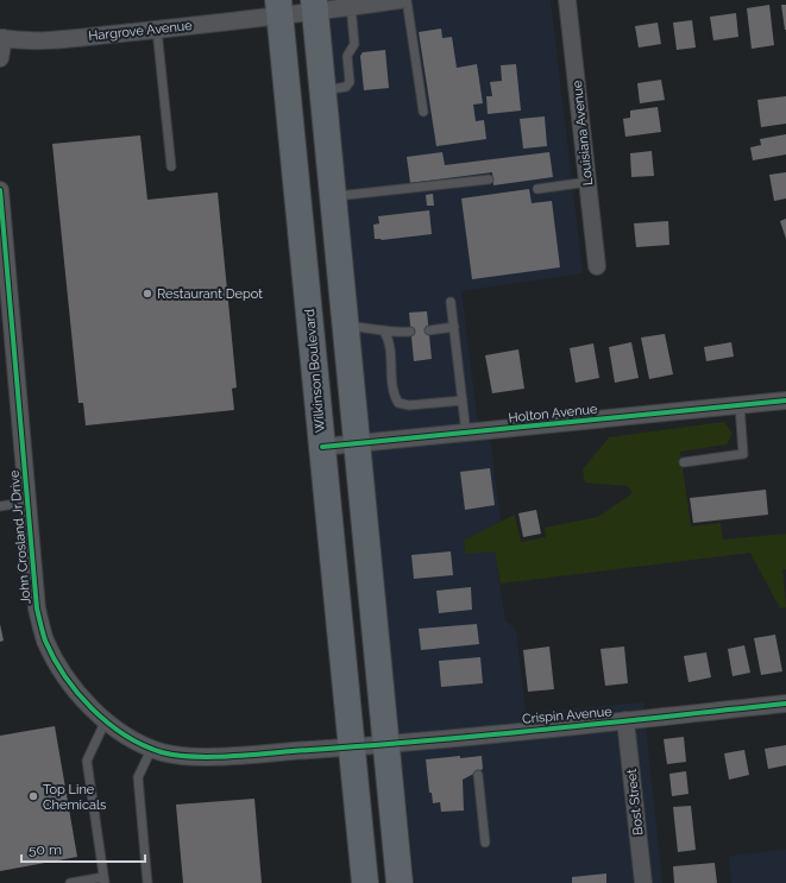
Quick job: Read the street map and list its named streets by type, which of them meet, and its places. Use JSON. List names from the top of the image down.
{
  "streets": {
    "main road": ["Wilkinson Boulevard"],
    "street": [
      "Hargrove Avenue",
      "Louisiana Avenue",
      "Holton Avenue",
      "John Crosland Jr Drive",
      "Crispin Avenue",
      "Bost Street"
    ]
  },
  "crossings": [
    ["Hargrove Avenue", "Wilkinson Boulevard"],
    ["Wilkinson Boulevard", "Holton Avenue"],
    ["Wilkinson Boulevard", "John Crosland Jr Drive"],
    ["Wilkinson Boulevard", "Crispin Avenue"],
    ["John Crosland Jr Drive", "Crispin Avenue"],
    ["Crispin Avenue", "Bost Street"]
  ],
  "places": ["Restaurant Depot", "Top Line Chemicals"],
  "scale_bar": "50 m"
}
